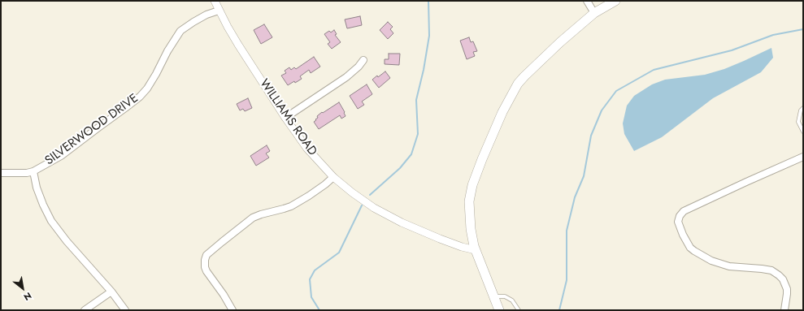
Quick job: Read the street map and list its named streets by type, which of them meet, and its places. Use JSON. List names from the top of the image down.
{
  "streets": {
    "street": ["WILLIAMS ROAD", "SILVERWOOD DRIVE"]
  },
  "crossings": [
    ["WILLIAMS ROAD", "SILVERWOOD DRIVE"]
  ],
  "north": "bottom right"
}
